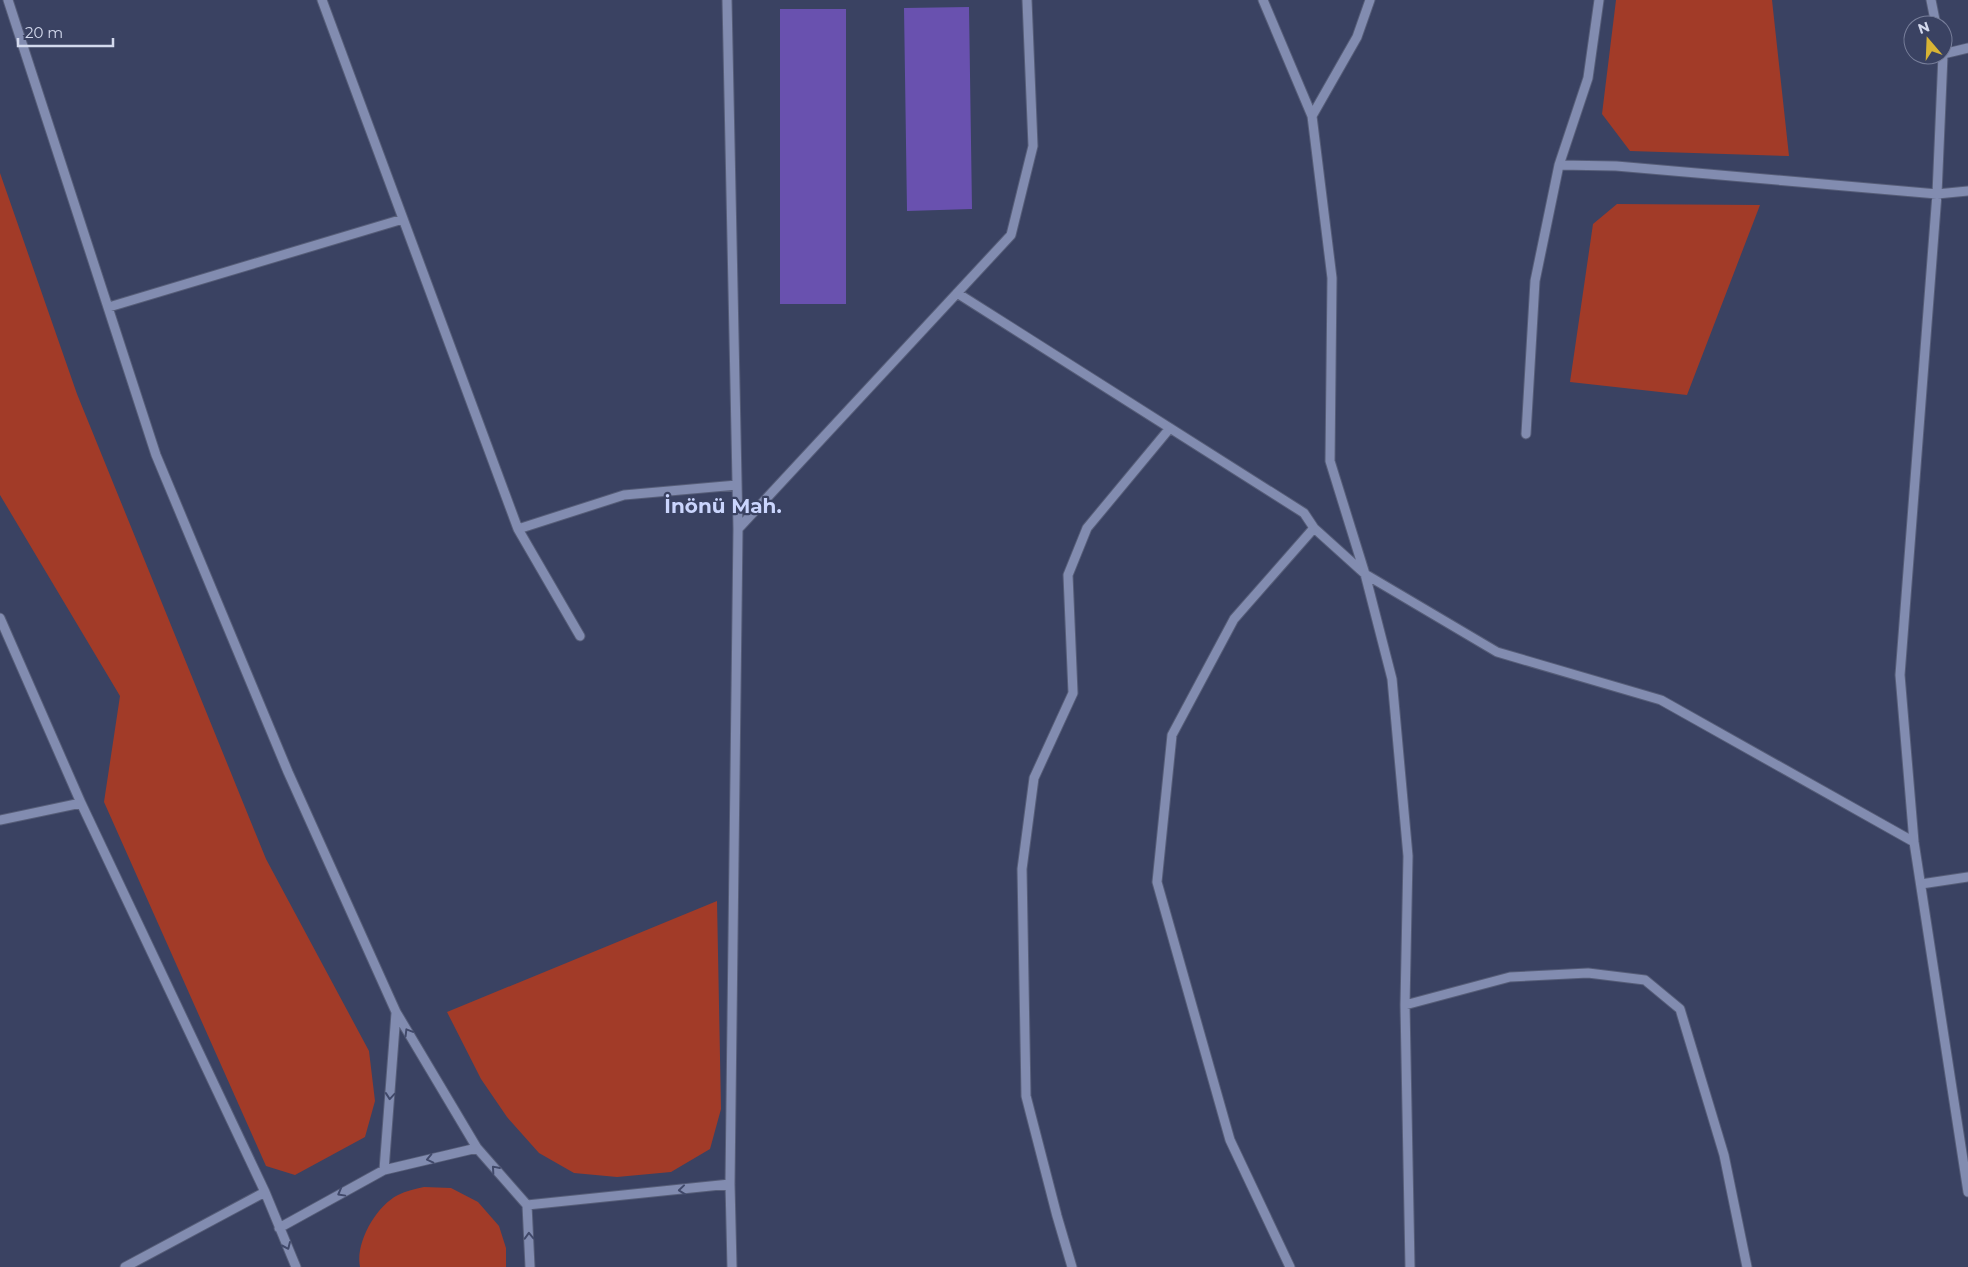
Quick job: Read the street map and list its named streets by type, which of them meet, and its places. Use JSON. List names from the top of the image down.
{
  "districts": ["İnönü Mah."],
  "scale_bar": "20 m",
  "north": "top"
}
